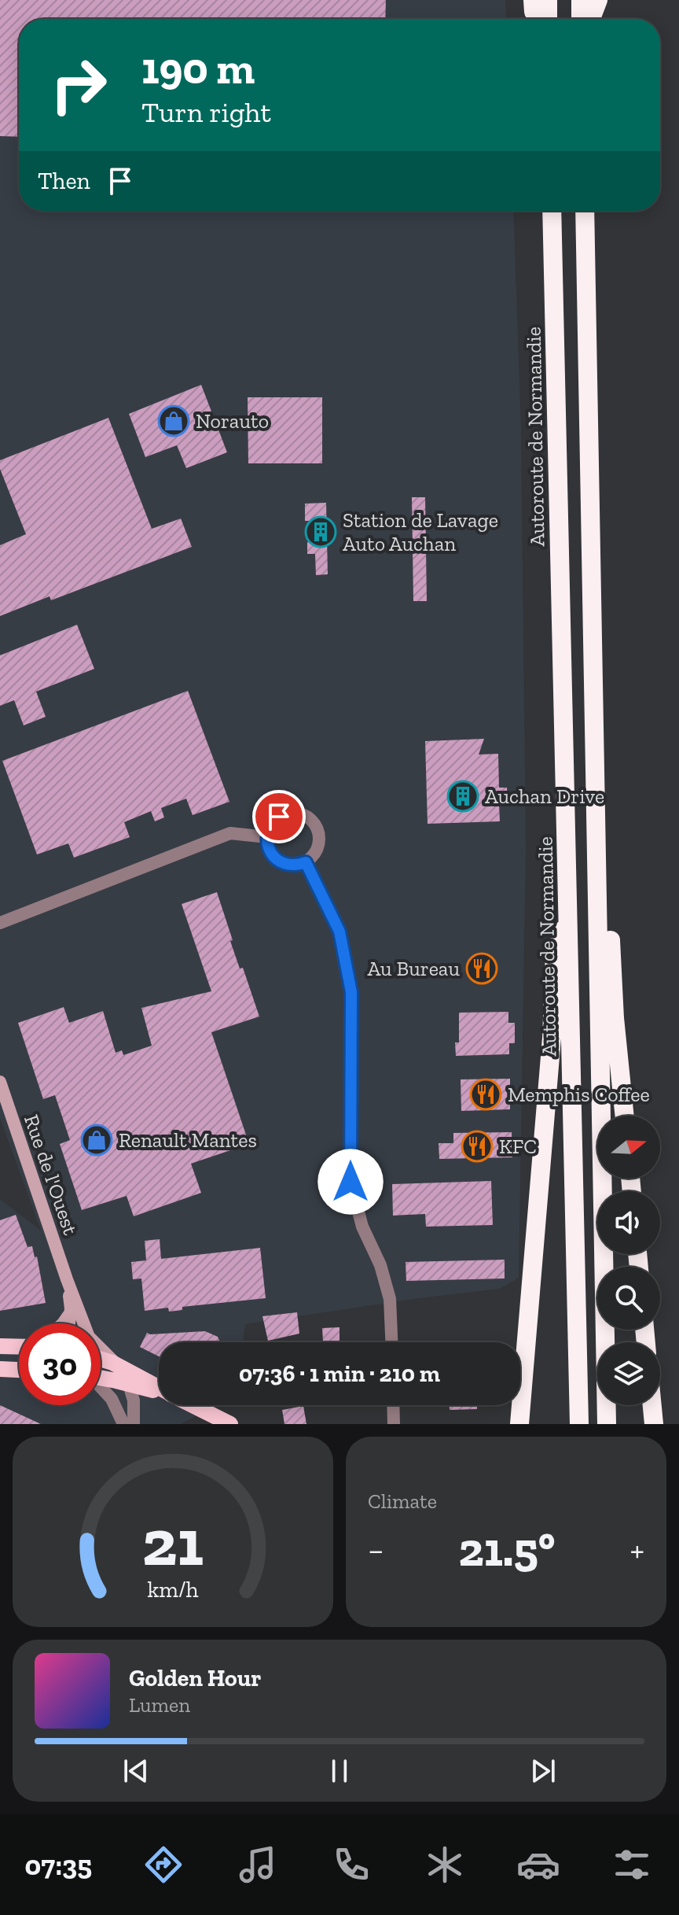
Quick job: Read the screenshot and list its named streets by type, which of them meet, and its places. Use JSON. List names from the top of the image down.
{
  "streets": {
    "highway": ["Autoroute de Normandie"],
    "main road": ["Rue de l'Ouest"]
  },
  "places": {
    "shop": ["Norauto", "Renault Mantes"],
    "building": ["Station de Lavage Auto Auchan", "Auchan Drive"],
    "restaurant": ["Au Bureau", "Memphis Coffee", "KFC"]
  },
  "north": "right",
  "page": {
    "turn": ["190 m", "Turn right"],
    "then": "Then",
    "limit": "30",
    "trip": "07:36 · 1 min · 210 m",
    "tile": "Climate",
    "heat": ["−", "21.5°", "+"],
    "song": ["Golden Hour", "Lumen"],
    "tabs": "07:35",
    "gauge": ["21", "km/h"]
  }
}
